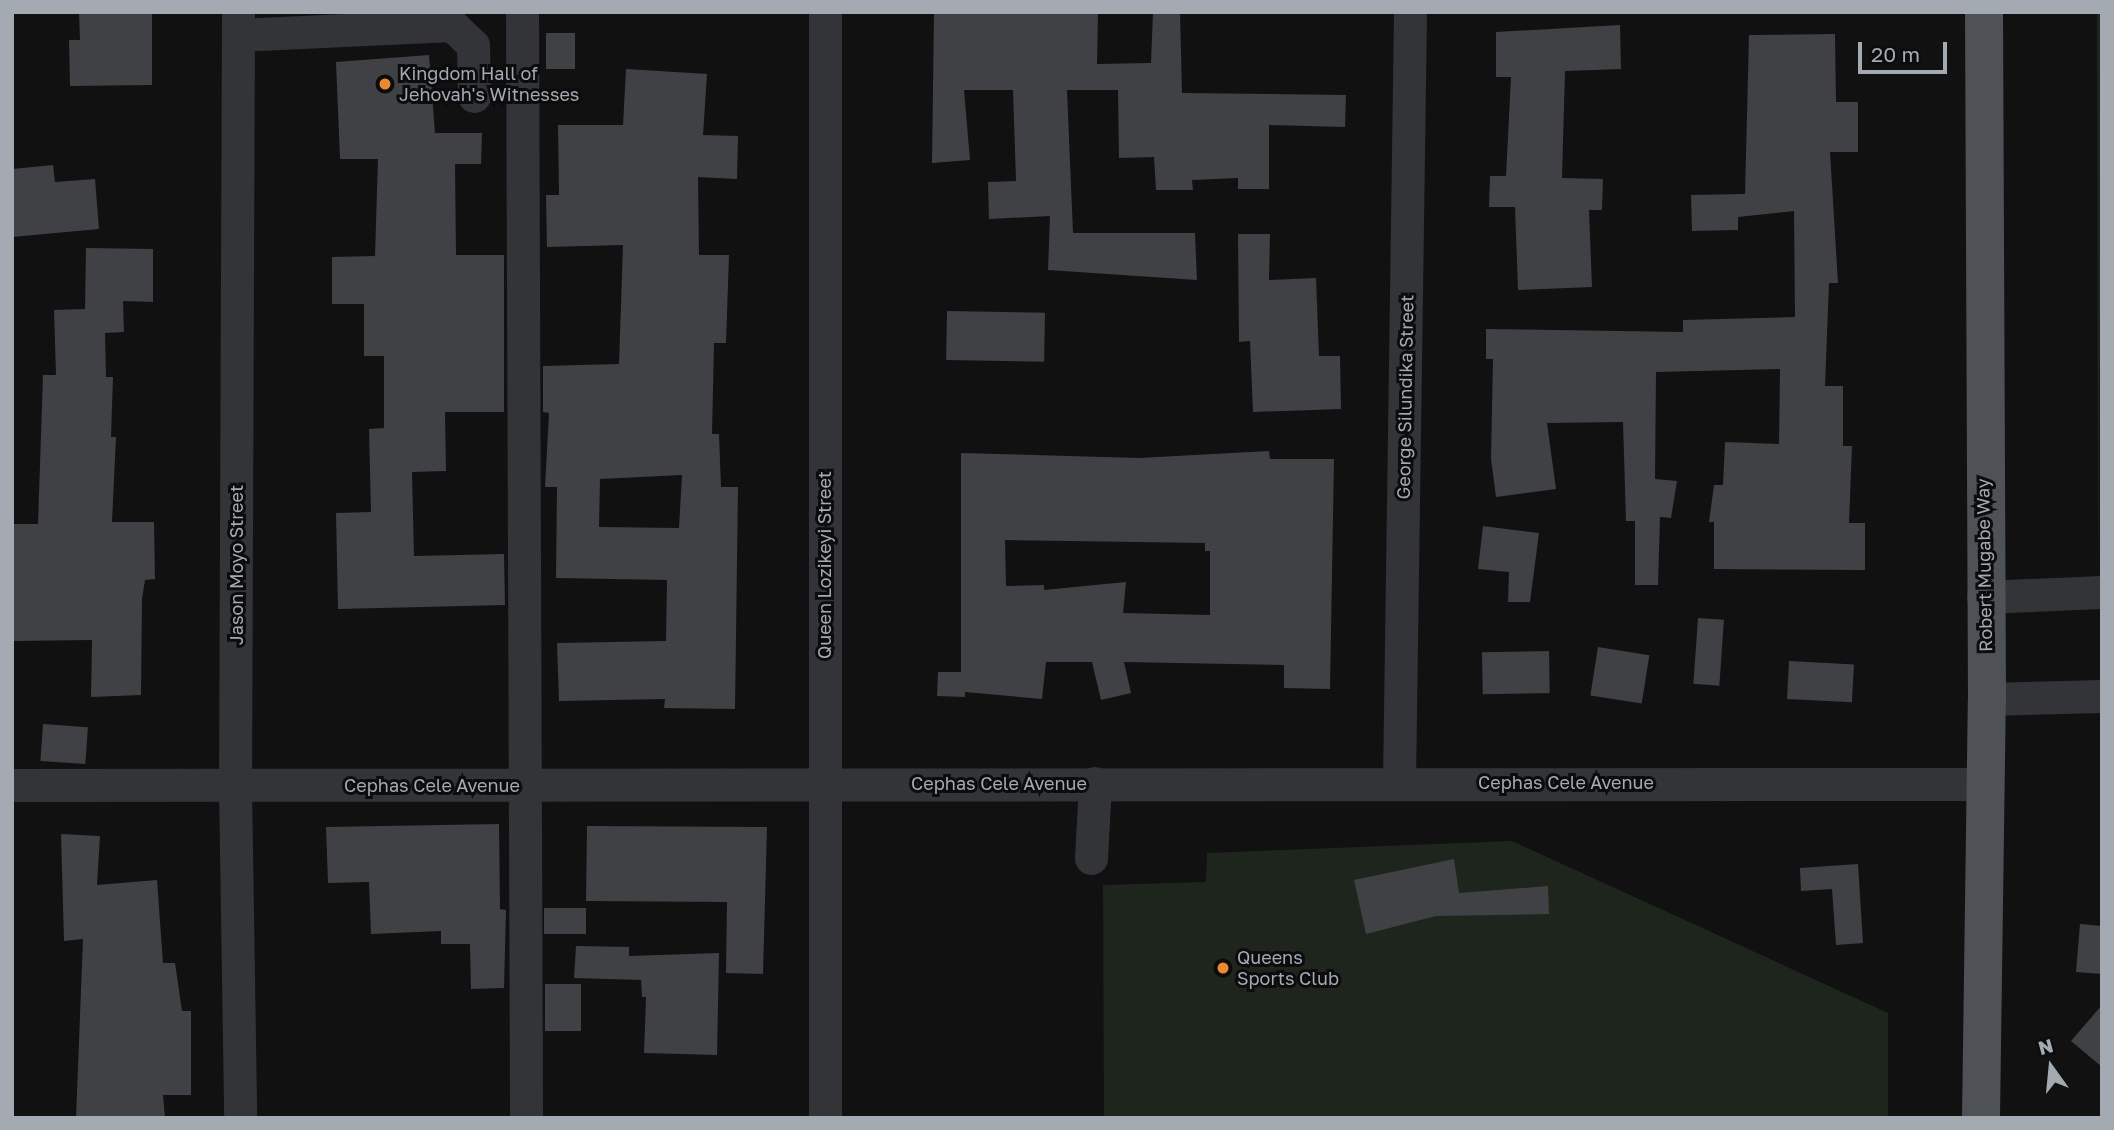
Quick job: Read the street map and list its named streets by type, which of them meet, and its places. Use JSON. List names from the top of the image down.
{
  "streets": {
    "main road": ["Robert Mugabe Way"],
    "street": [
      "George Silundika Street",
      "Jason Moyo Street",
      "Queen Lozikeyi Street",
      "Cephas Cele Avenue"
    ]
  },
  "crossings": [
    ["George Silundika Street", "Cephas Cele Avenue"],
    ["Jason Moyo Street", "Cephas Cele Avenue"],
    ["Queen Lozikeyi Street", "Cephas Cele Avenue"],
    ["Robert Mugabe Way", "Cephas Cele Avenue"]
  ],
  "places": ["Kingdom Hall of Jehovah's Witnesses", "Queens Sports Club"],
  "scale_bar": "20 m",
  "north": "top"
}
